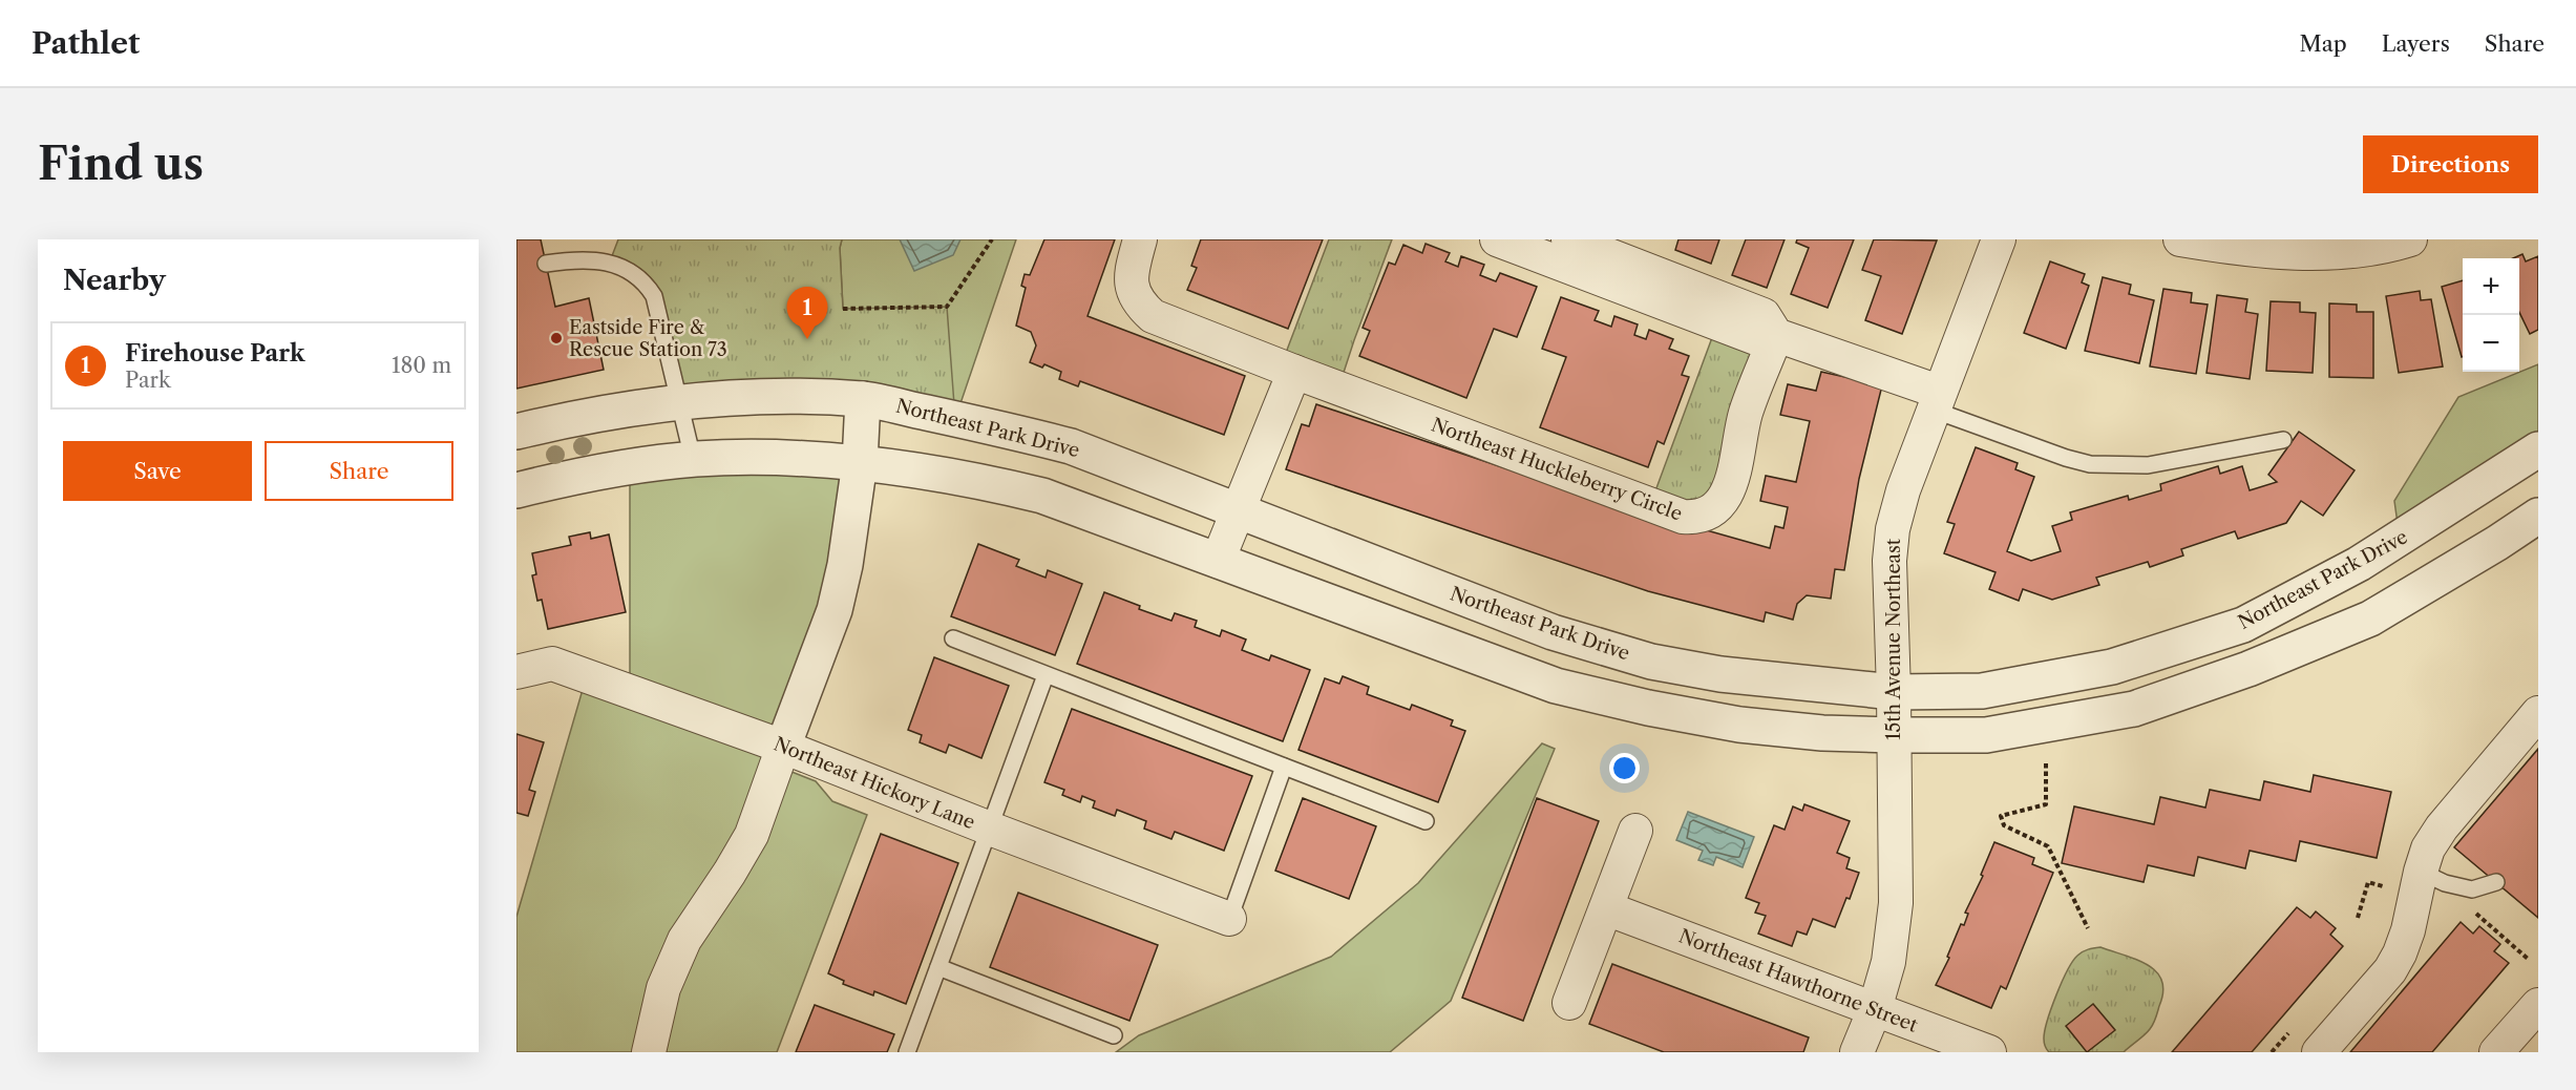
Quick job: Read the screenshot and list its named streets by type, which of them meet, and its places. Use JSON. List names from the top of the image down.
{
  "streets": {
    "street": [
      "Northeast Park Drive",
      "Northeast Huckleberry Circle",
      "15th Avenue Northeast",
      "Northeast Hickory Lane",
      "Northeast Hawthorne Street"
    ]
  },
  "crossings": [
    ["Northeast Park Drive", "15th Avenue Northeast"],
    ["15th Avenue Northeast", "Northeast Hawthorne Street"]
  ],
  "places": ["Eastside Fire & Rescue Station 73"],
  "page": {
    "header": "Pathlet",
    "nav": ["Map", "Layers", "Share"],
    "buttons": [
      "Directions",
      ["Save", "Share"]
    ],
    "title": "Find us",
    "heading": "Nearby",
    "map_buttons": ["+", "−"],
    "pins": "1",
    "list": [
      {
        "mark": "1",
        "name": "Firehouse Park",
        "note": "Park",
        "value": "180 m"
      }
    ]
  }
}
